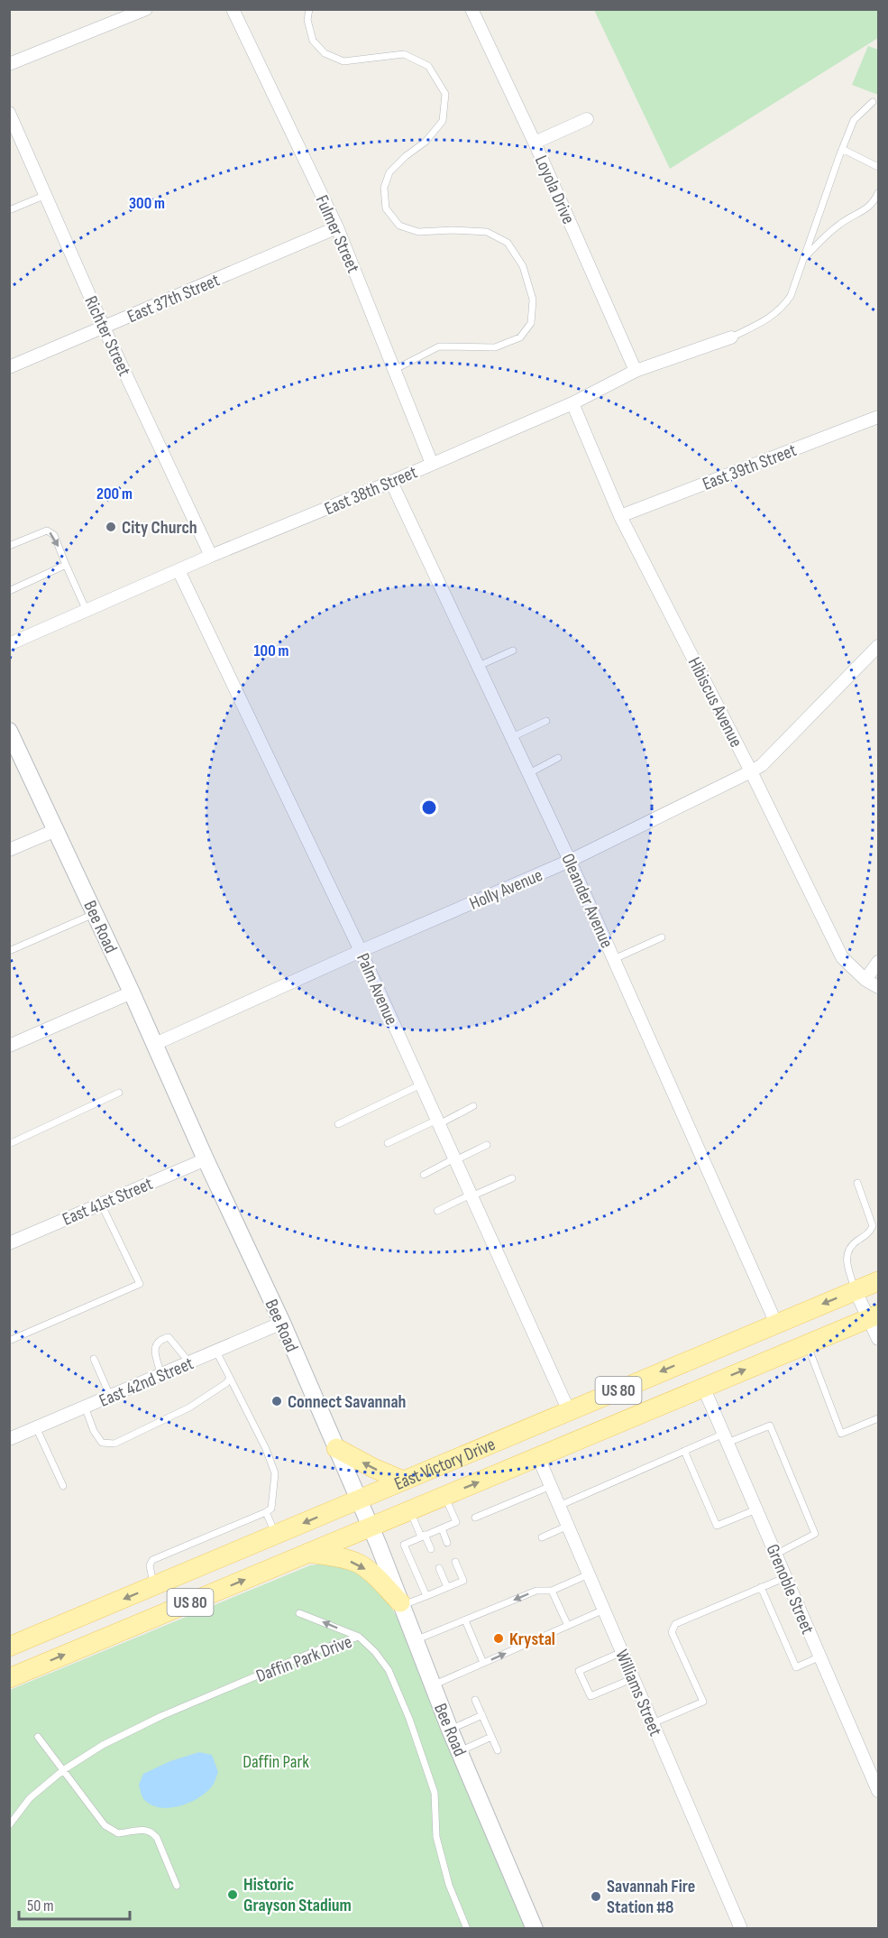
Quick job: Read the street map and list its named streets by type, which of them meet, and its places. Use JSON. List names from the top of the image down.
{
  "streets": {
    "main road": ["Bee Road", "US 80", "East Victory Drive"],
    "street": [
      "Loyola Drive",
      "Fulmer Street",
      "East 37th Street",
      "Richter Street",
      "East 39th Street",
      "East 38th Street",
      "Hibiscus Avenue",
      "Holly Avenue",
      "Oleander Avenue",
      "Palm Avenue",
      "East 41st Street",
      "East 42nd Street",
      "Grenoble Street",
      "Williams Street"
    ],
    "lane": ["Daffin Park Drive"]
  },
  "crossings": [
    ["Loyola Drive", "East 38th Street"],
    ["Fulmer Street", "East 37th Street"],
    ["Fulmer Street", "East 38th Street"],
    ["East 37th Street", "Richter Street"],
    ["Richter Street", "East 38th Street"],
    ["East 39th Street", "Hibiscus Avenue"],
    ["East 38th Street", "Hibiscus Avenue"],
    ["East 38th Street", "Oleander Avenue"],
    ["East 38th Street", "Palm Avenue"],
    ["Hibiscus Avenue", "Holly Avenue"],
    ["Holly Avenue", "Oleander Avenue"],
    ["Holly Avenue", "Bee Road"],
    ["Holly Avenue", "Palm Avenue"],
    ["Oleander Avenue", "East Victory Drive"],
    ["Bee Road", "East 41st Street"],
    ["Bee Road", "East 42nd Street"],
    ["Bee Road", "East Victory Drive"],
    ["Palm Avenue", "East Victory Drive"],
    ["East Victory Drive", "Grenoble Street"],
    ["East Victory Drive", "Williams Street"]
  ],
  "parks": ["Daffin Park"],
  "places": [
    "City Church",
    "Connect Savannah",
    "Krystal",
    "Historic Grayson Stadium",
    "Savannah Fire Station #8"
  ],
  "scale_bar": "50 m",
  "rings": ["300 m", "200 m", "100 m"]
}
